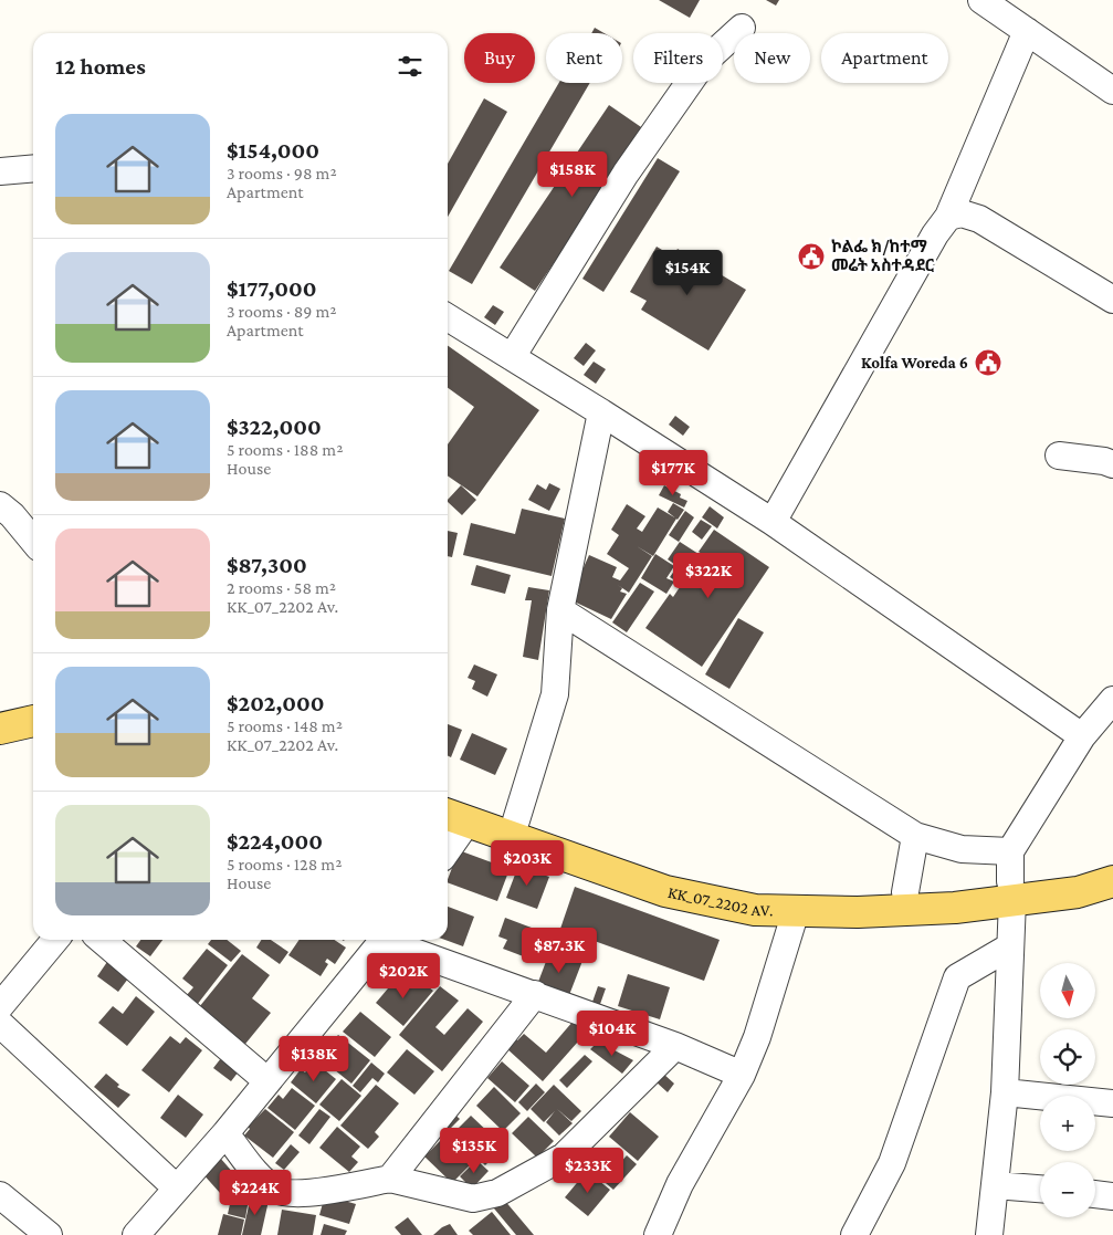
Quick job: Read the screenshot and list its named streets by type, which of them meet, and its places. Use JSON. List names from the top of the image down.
{
  "streets": {
    "main road": ["KK_07_2202 AV."]
  },
  "places": {
    "public building": ["ኮልፌ ክ/ከተማ መሬት አስተዳደር", "Kolfa Woreda 6"]
  },
  "north": "bottom",
  "page": {
    "chip": [
      "Buy",
      "Rent",
      "Filters",
      "New",
      "Apartment"
    ],
    "heading": "12 homes",
    "list": [
      {
        "name": "$154,000",
        "note": "3 rooms · 98 m² · Apartment"
      },
      {
        "name": "$177,000",
        "note": "3 rooms · 89 m² · Apartment"
      },
      {
        "name": "$322,000",
        "note": "5 rooms · 188 m² · House"
      },
      {
        "name": "$87,300",
        "note": "2 rooms · 58 m² · KK_07_2202 Av."
      },
      {
        "name": "$202,000",
        "note": "5 rooms · 148 m² · KK_07_2202 Av."
      },
      {
        "name": "$224,000",
        "note": "5 rooms · 128 m² · House"
      }
    ],
    "price": [
      "$158K",
      "$154K",
      "$177K",
      "$322K",
      "$203K",
      "$87.3K",
      "$202K",
      "$104K",
      "$138K",
      "$135K",
      "$233K",
      "$224K"
    ],
    "map_buttons": ["+", "−"]
  }
}
